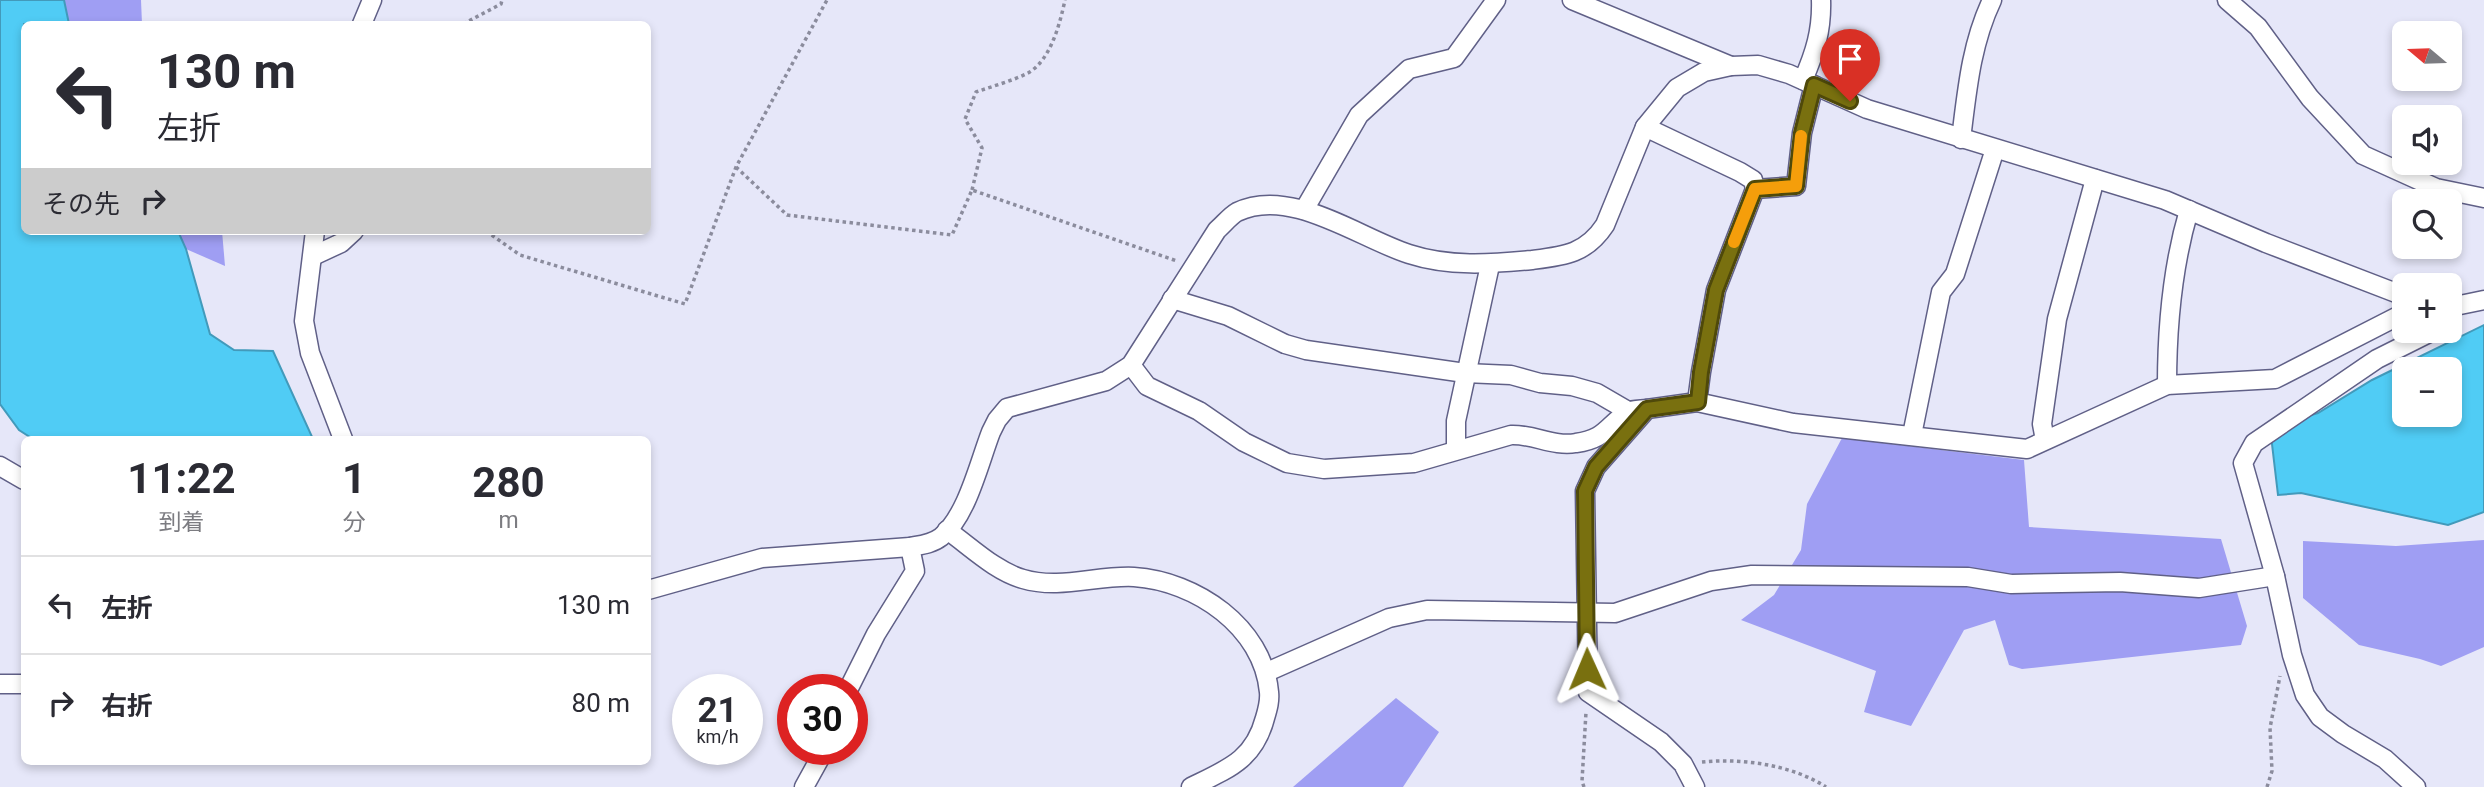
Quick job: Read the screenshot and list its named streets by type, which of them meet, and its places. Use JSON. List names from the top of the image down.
{
  "north": "left",
  "page": {
    "map_buttons": ["+", "−"],
    "turn": ["130 m", "左折"],
    "then": "その先",
    "eta": [
      "11:22",
      "到着",
      "1",
      "分",
      "280",
      "m"
    ],
    "list": [
      {
        "name": "左折",
        "value": "130 m"
      },
      {
        "name": "右折",
        "value": "80 m"
      }
    ],
    "speed": "21 km/h",
    "limit": "30"
  }
}
